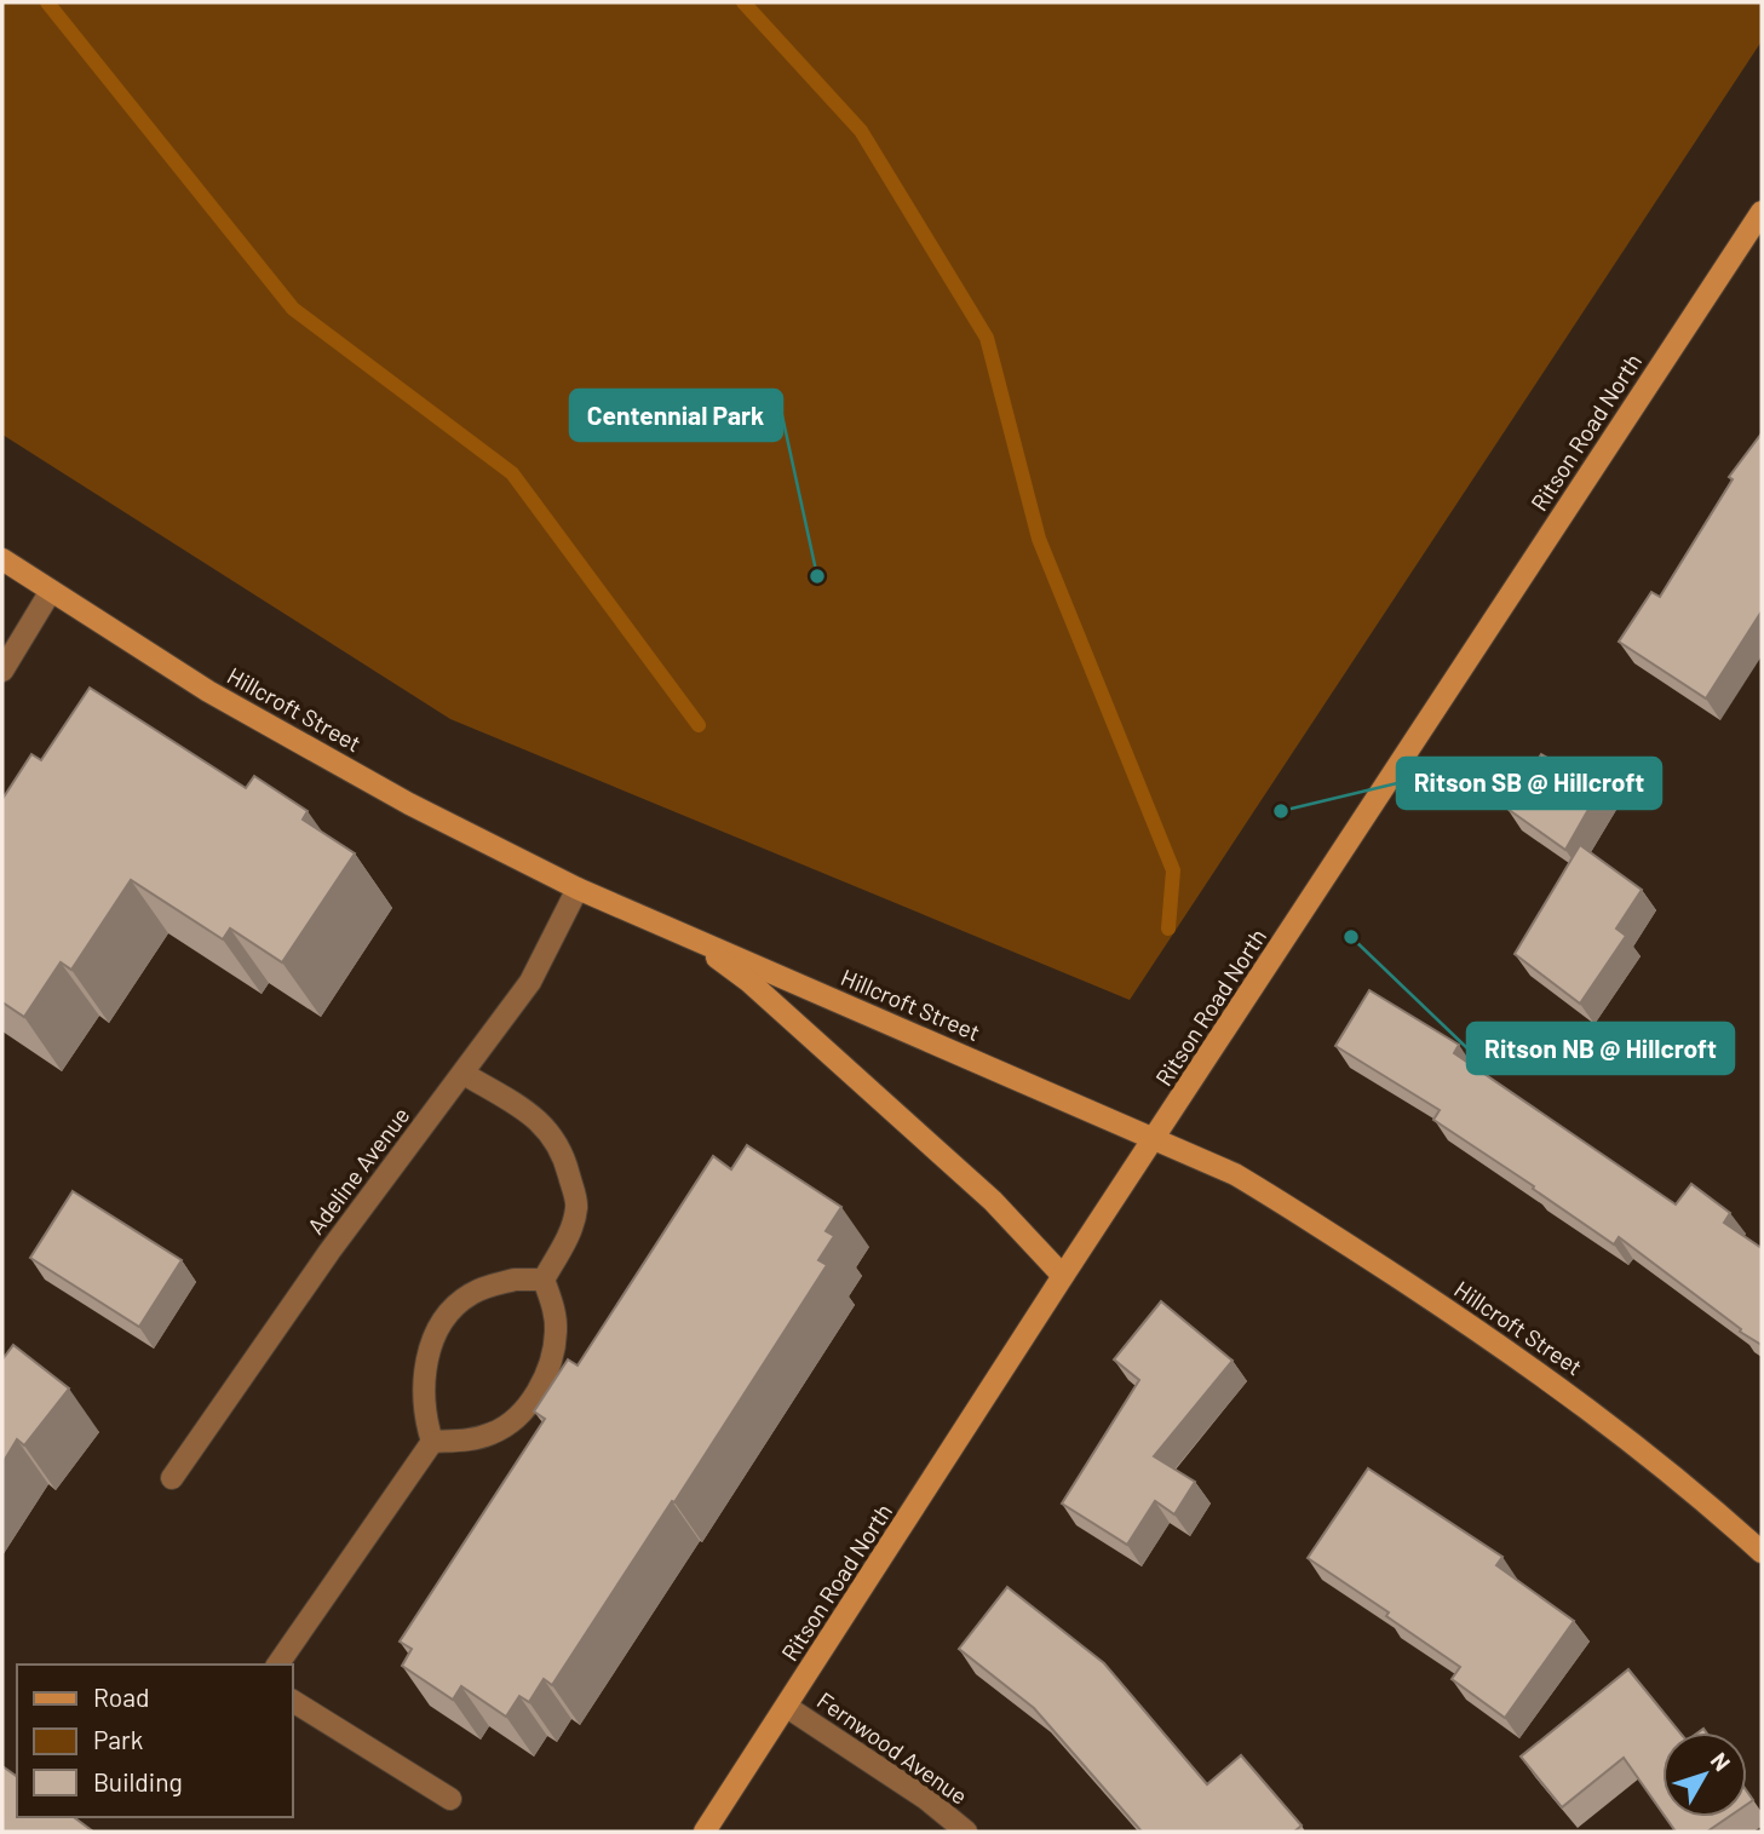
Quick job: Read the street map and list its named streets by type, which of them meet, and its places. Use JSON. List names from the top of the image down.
{
  "streets": {
    "main road": ["Ritson Road North", "Hillcroft Street"],
    "street": ["Adeline Avenue", "Fernwood Avenue"]
  },
  "crossings": [
    ["Ritson Road North", "Hillcroft Street"],
    ["Ritson Road North", "Fernwood Avenue"],
    ["Hillcroft Street", "Adeline Avenue"]
  ],
  "places": ["Centennial Park", "Ritson SB @ Hillcroft", "Ritson NB @ Hillcroft"],
  "legend": ["Road", "Park", "Building"],
  "north": "top right"
}
